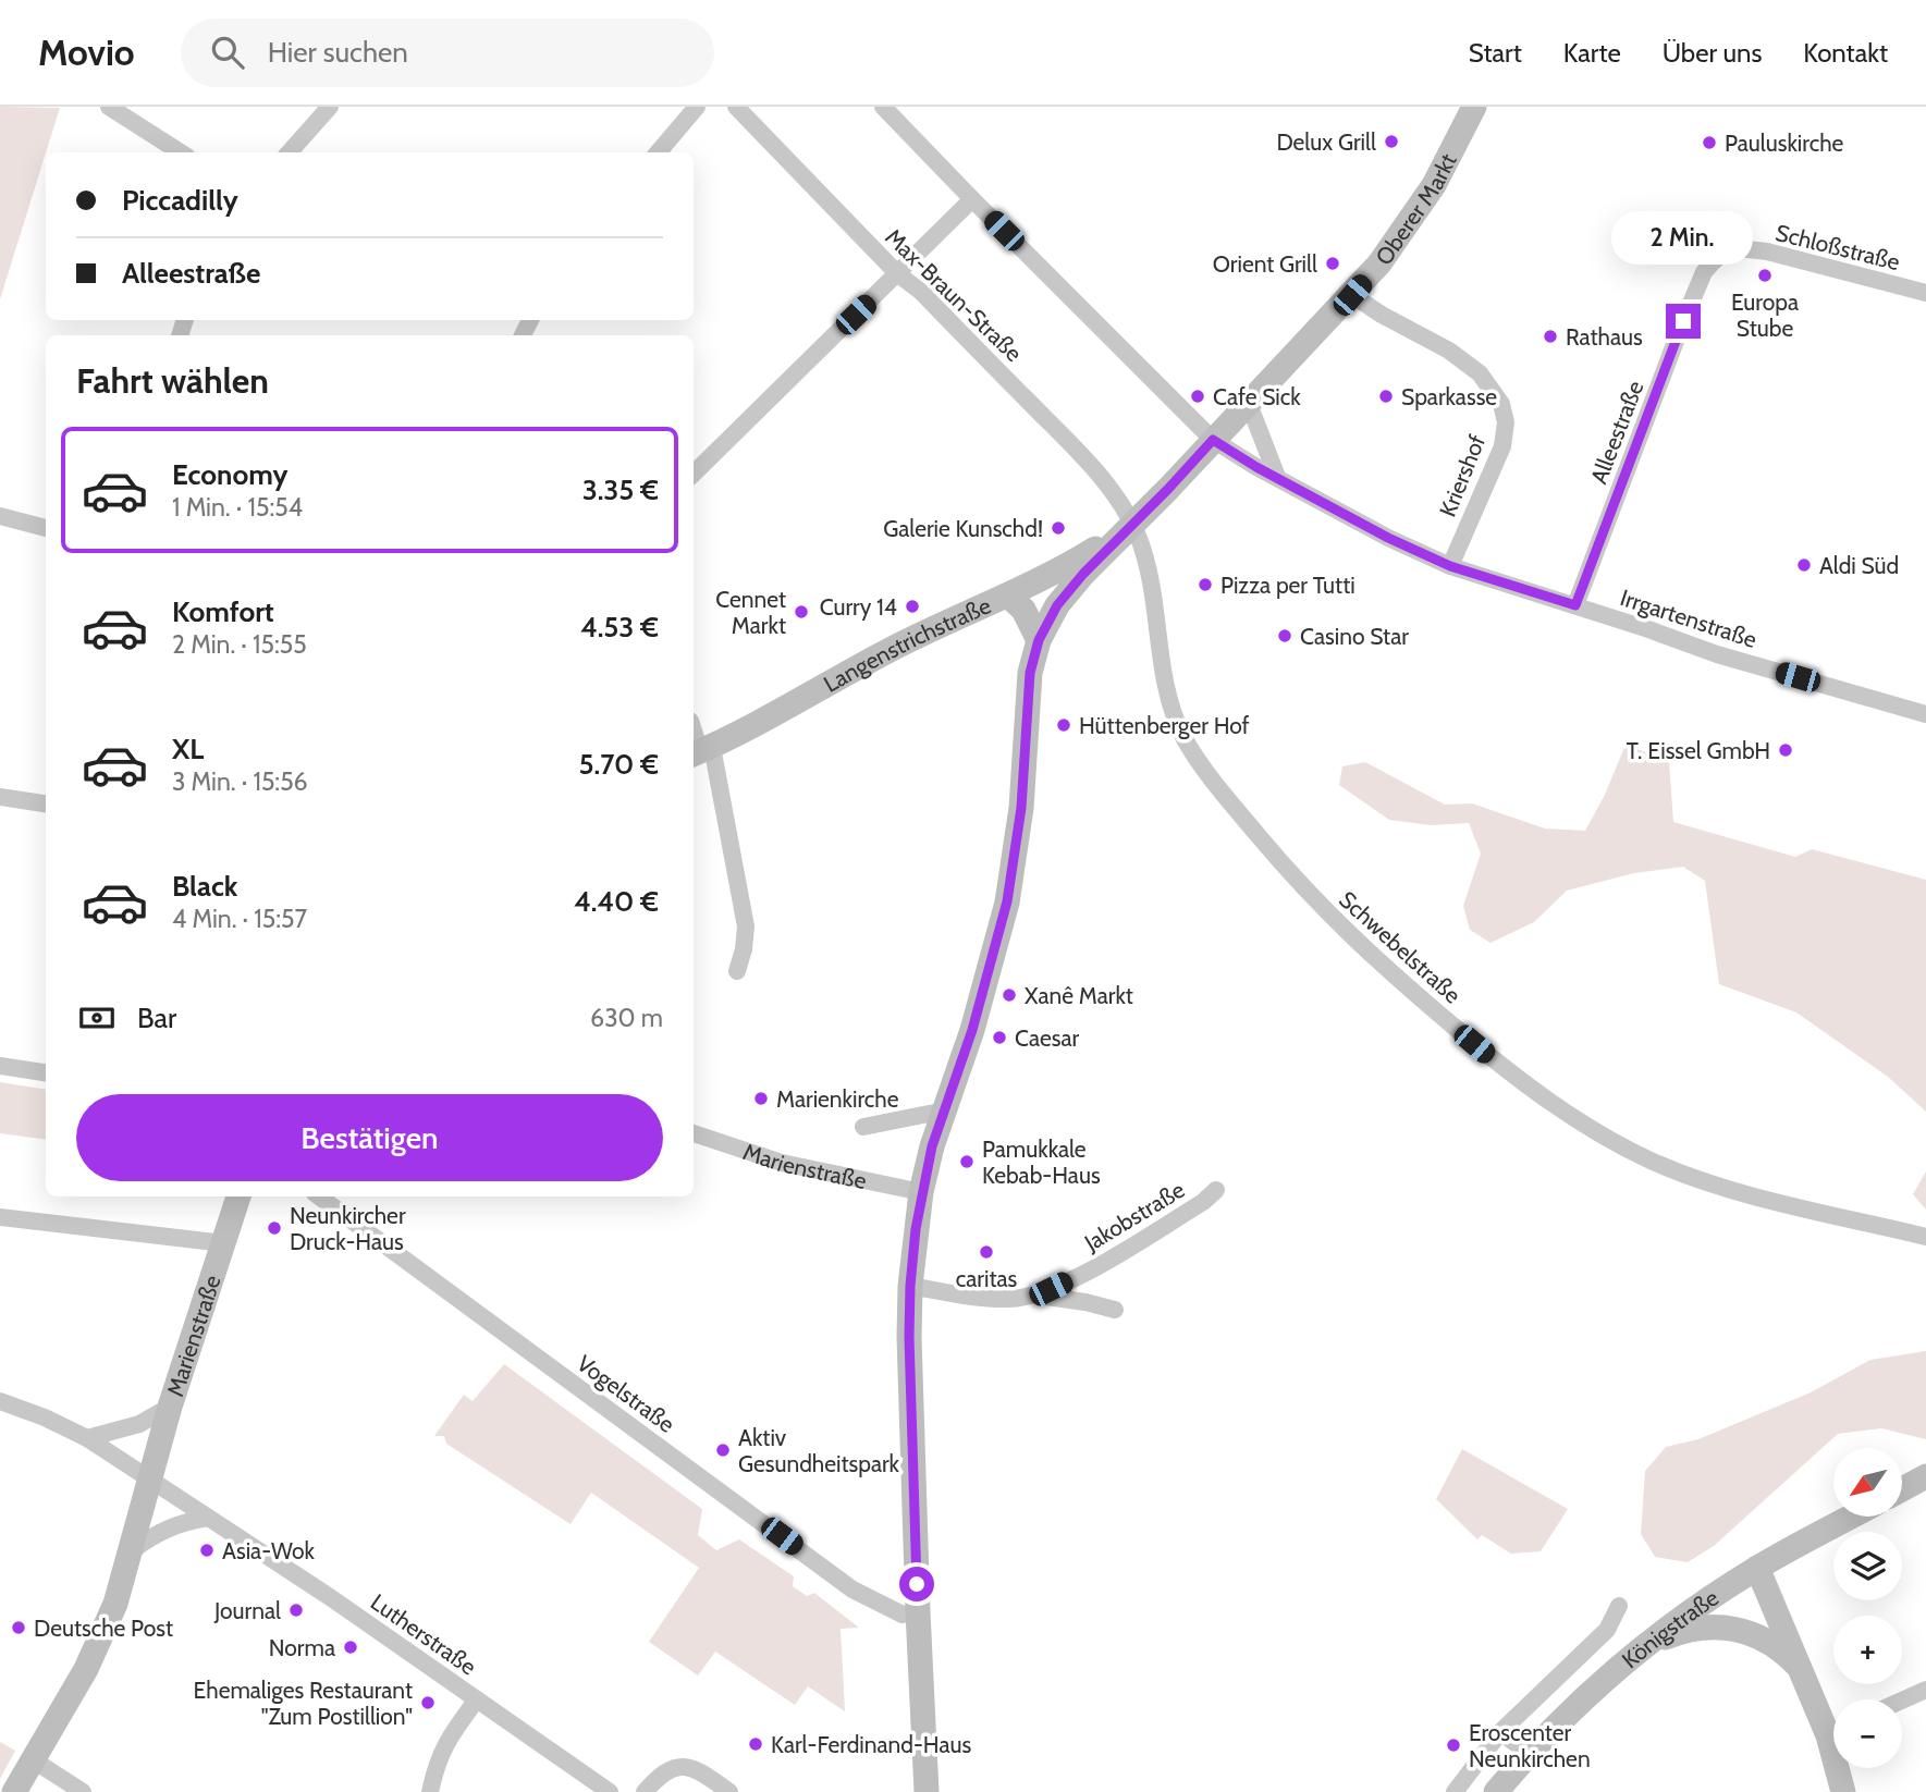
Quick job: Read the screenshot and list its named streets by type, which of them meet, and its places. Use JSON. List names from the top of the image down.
{
  "streets": {
    "street": [
      "Oberer Markt",
      "Schloßstraße",
      "Max-Braun-Straße",
      "Alleestraße",
      "Kriershof",
      "Irrgartenstraße",
      "Langenstrichstraße",
      "Schwebelstraße",
      "Marienstraße",
      "Jakobstraße",
      "Vogelstraße",
      "Königstraße",
      "Lutherstraße"
    ]
  },
  "crossings": [
    ["Oberer Markt", "Max-Braun-Straße"],
    ["Oberer Markt", "Kriershof"],
    ["Oberer Markt", "Irrgartenstraße"],
    ["Oberer Markt", "Langenstrichstraße"],
    ["Oberer Markt", "Schwebelstraße"],
    ["Schloßstraße", "Alleestraße"],
    ["Max-Braun-Straße", "Langenstrichstraße"],
    ["Max-Braun-Straße", "Schwebelstraße"],
    ["Alleestraße", "Irrgartenstraße"],
    ["Kriershof", "Irrgartenstraße"],
    ["Langenstrichstraße", "Schwebelstraße"],
    ["Marienstraße", "Lutherstraße"]
  ],
  "places": [
    "Delux Grill",
    "Pauluskirche",
    "Orient Grill",
    "Europa Stube",
    "Rathaus",
    "Cafe Sick",
    "Sparkasse",
    "Galerie Kunschd!",
    "Aldi Süd",
    "Pizza per Tutti",
    "Curry 14",
    "Cennet Markt",
    "Casino Star",
    "Hüttenberger Hof",
    "T. Eissel GmbH",
    "Xanê Markt",
    "Caesar",
    "Marienkirche",
    "Pamukkale Kebab-Haus",
    "Neunkircher Druck-Haus",
    "caritas",
    "Aktiv Gesundheitspark",
    "Asia-Wok",
    "Journal",
    "Deutsche Post",
    "Norma",
    "Ehemaliges Restaurant \"Zum Postillion\"",
    "Karl-Ferdinand-Haus",
    "Eroscenter Neunkirchen"
  ],
  "north": "bottom left",
  "page": {
    "header": "Movio",
    "search": "Hier suchen",
    "nav": [
      "Start",
      "Karte",
      "Über uns",
      "Kontakt"
    ],
    "banner": ["Piccadilly", "Alleestraße"],
    "bubble": "2 Min.",
    "heading": "Fahrt wählen",
    "list": [
      {
        "name": "Economy",
        "note": "1 Min. · 15:54",
        "value": "3.35 €"
      },
      {
        "name": "Komfort",
        "note": "2 Min. · 15:55",
        "value": "4.53 €"
      },
      {
        "name": "XL",
        "note": "3 Min. · 15:56",
        "value": "5.70 €"
      },
      {
        "name": "Black",
        "note": "4 Min. · 15:57",
        "value": "4.40 €"
      }
    ],
    "pay": ["Bar", "630 m"],
    "buttons": "Bestätigen",
    "map_buttons": ["+", "−"]
  }
}
